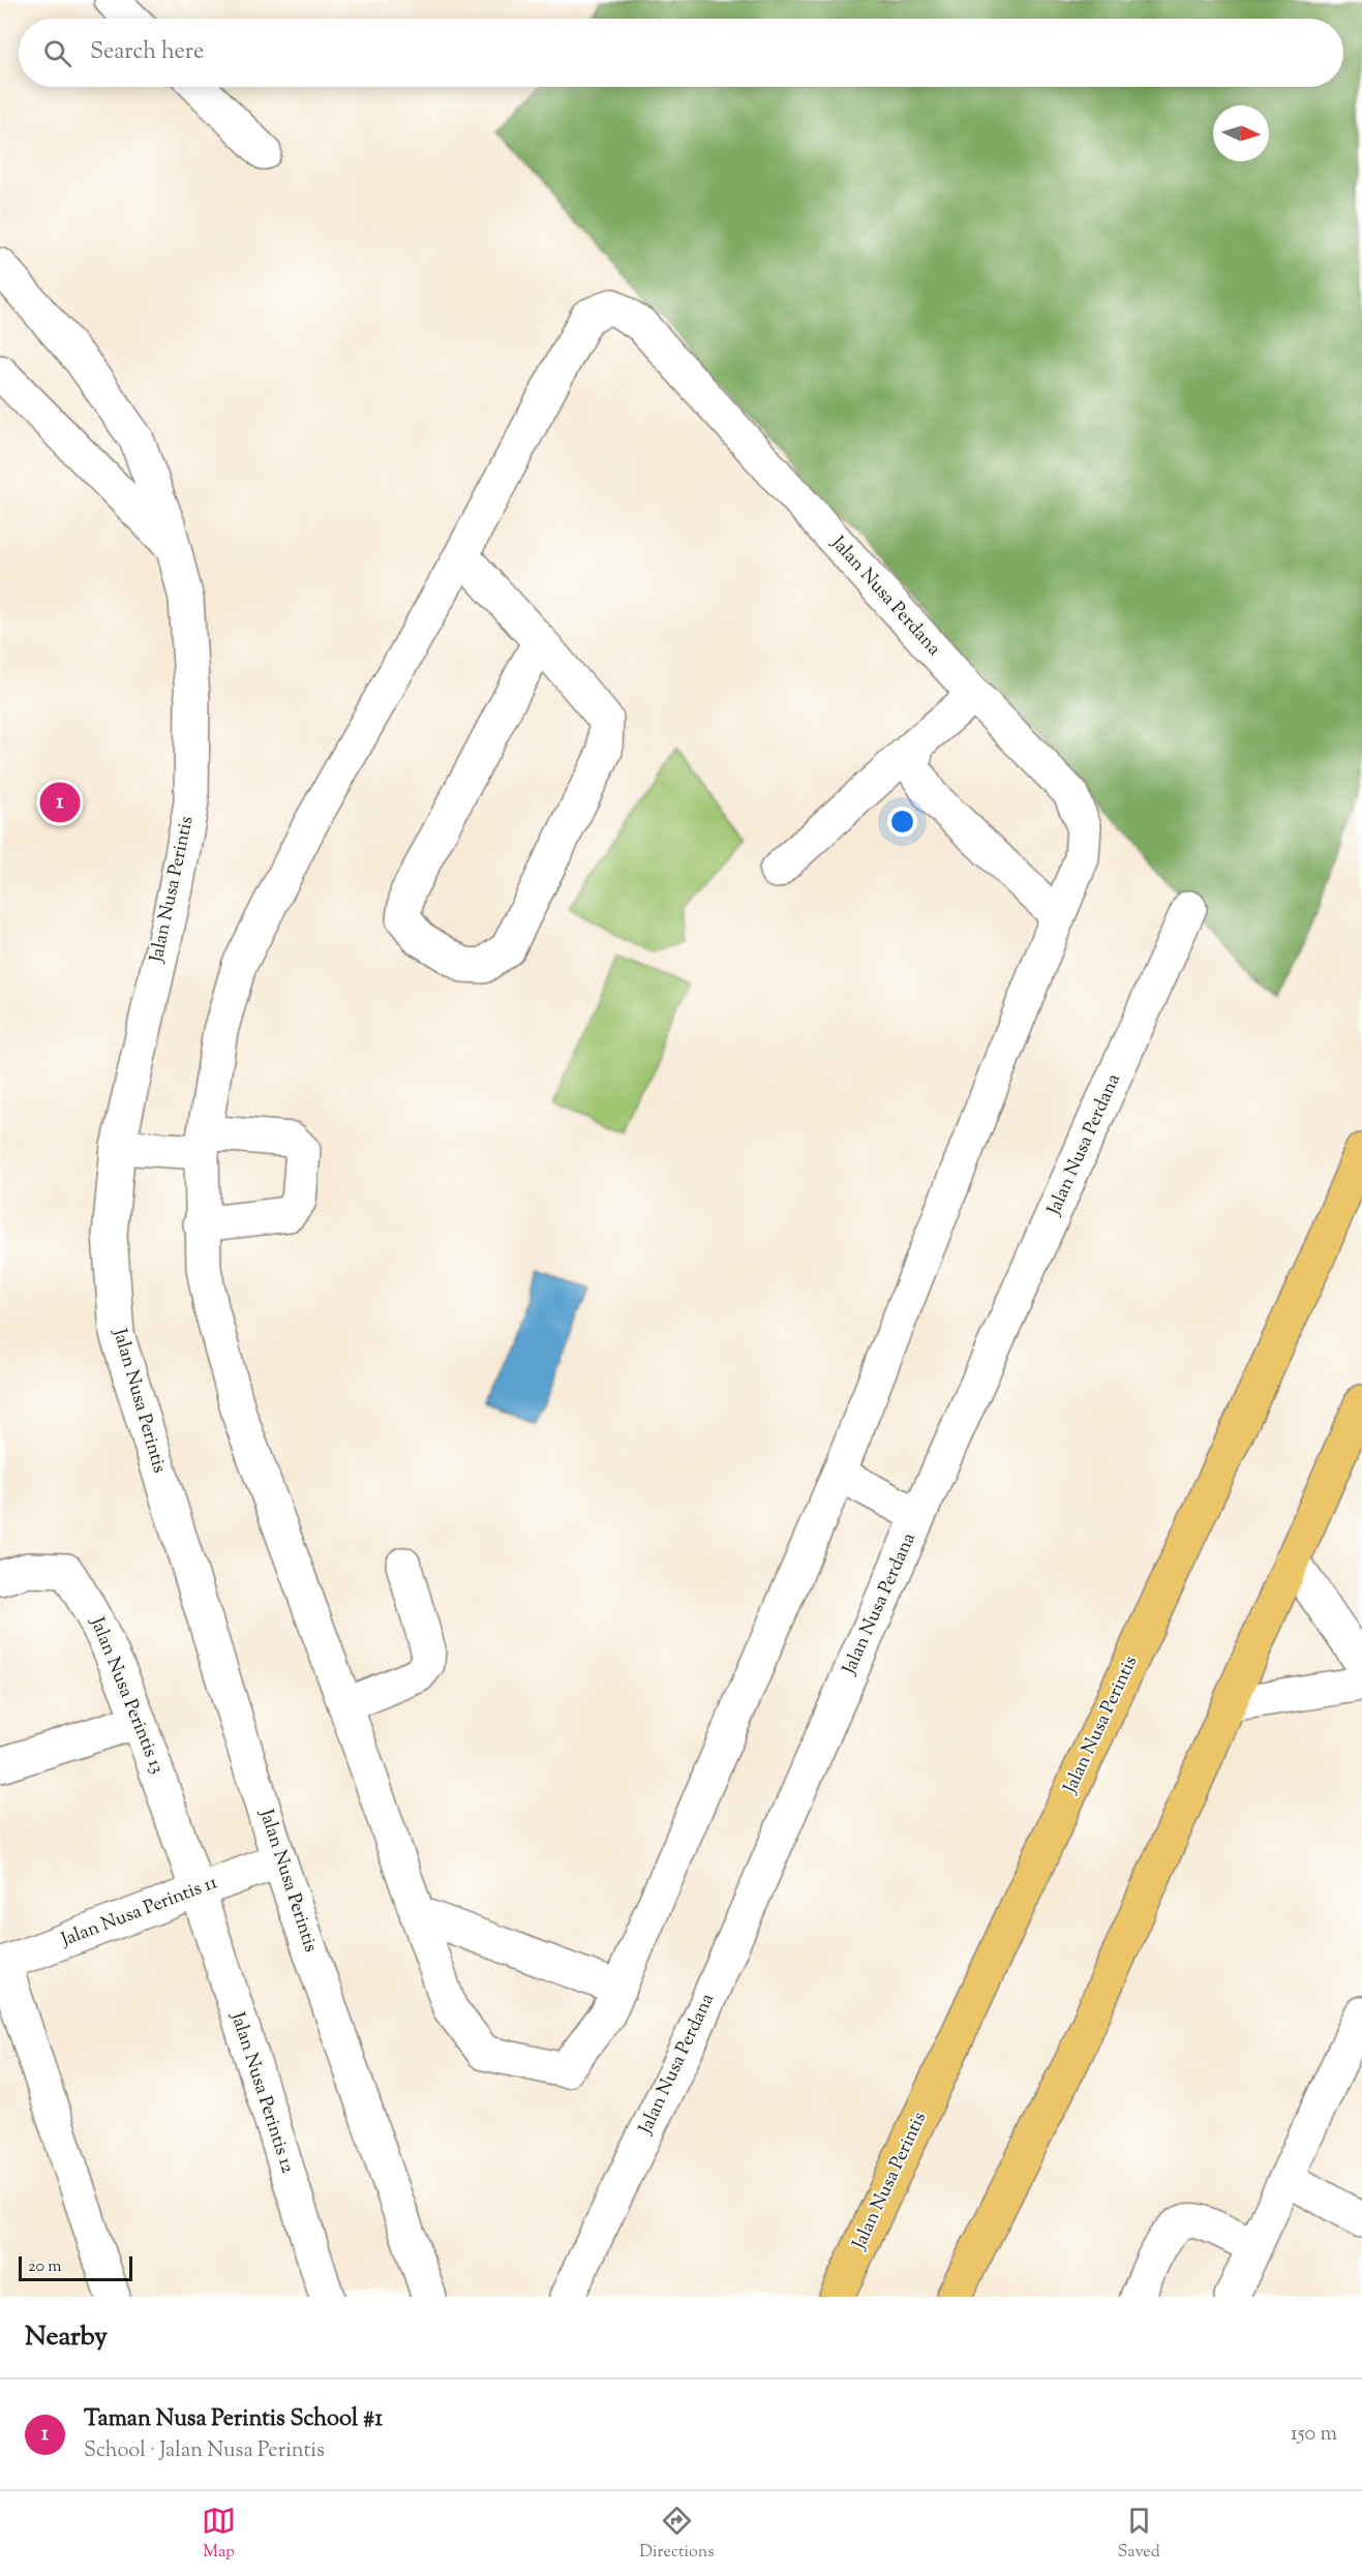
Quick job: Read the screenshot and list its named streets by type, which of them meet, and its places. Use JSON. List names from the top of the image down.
{
  "streets": {
    "main road": ["Jalan Nusa Perintis"],
    "street": [
      "Jalan Nusa Perdana",
      "Jalan Nusa Perintis 13",
      "Jalan Nusa Perintis 11",
      "Jalan Nusa Perintis 12"
    ]
  },
  "crossings": [
    ["Jalan Nusa Perintis", "Jalan Nusa Perintis 11"],
    ["Jalan Nusa Perintis 13", "Jalan Nusa Perintis 11"],
    ["Jalan Nusa Perintis 13", "Jalan Nusa Perintis 12"],
    ["Jalan Nusa Perintis 11", "Jalan Nusa Perintis 12"]
  ],
  "scale_bar": "20 m",
  "north": "right",
  "page": {
    "search": "Search here",
    "pins": "1",
    "scale": "20 m",
    "heading": "Nearby",
    "list": [
      {
        "mark": "1",
        "name": "Taman Nusa Perintis School #1",
        "note": "School · Jalan Nusa Perintis",
        "value": "150 m"
      }
    ],
    "nav": ["Map", "Directions", "Saved"]
  }
}
